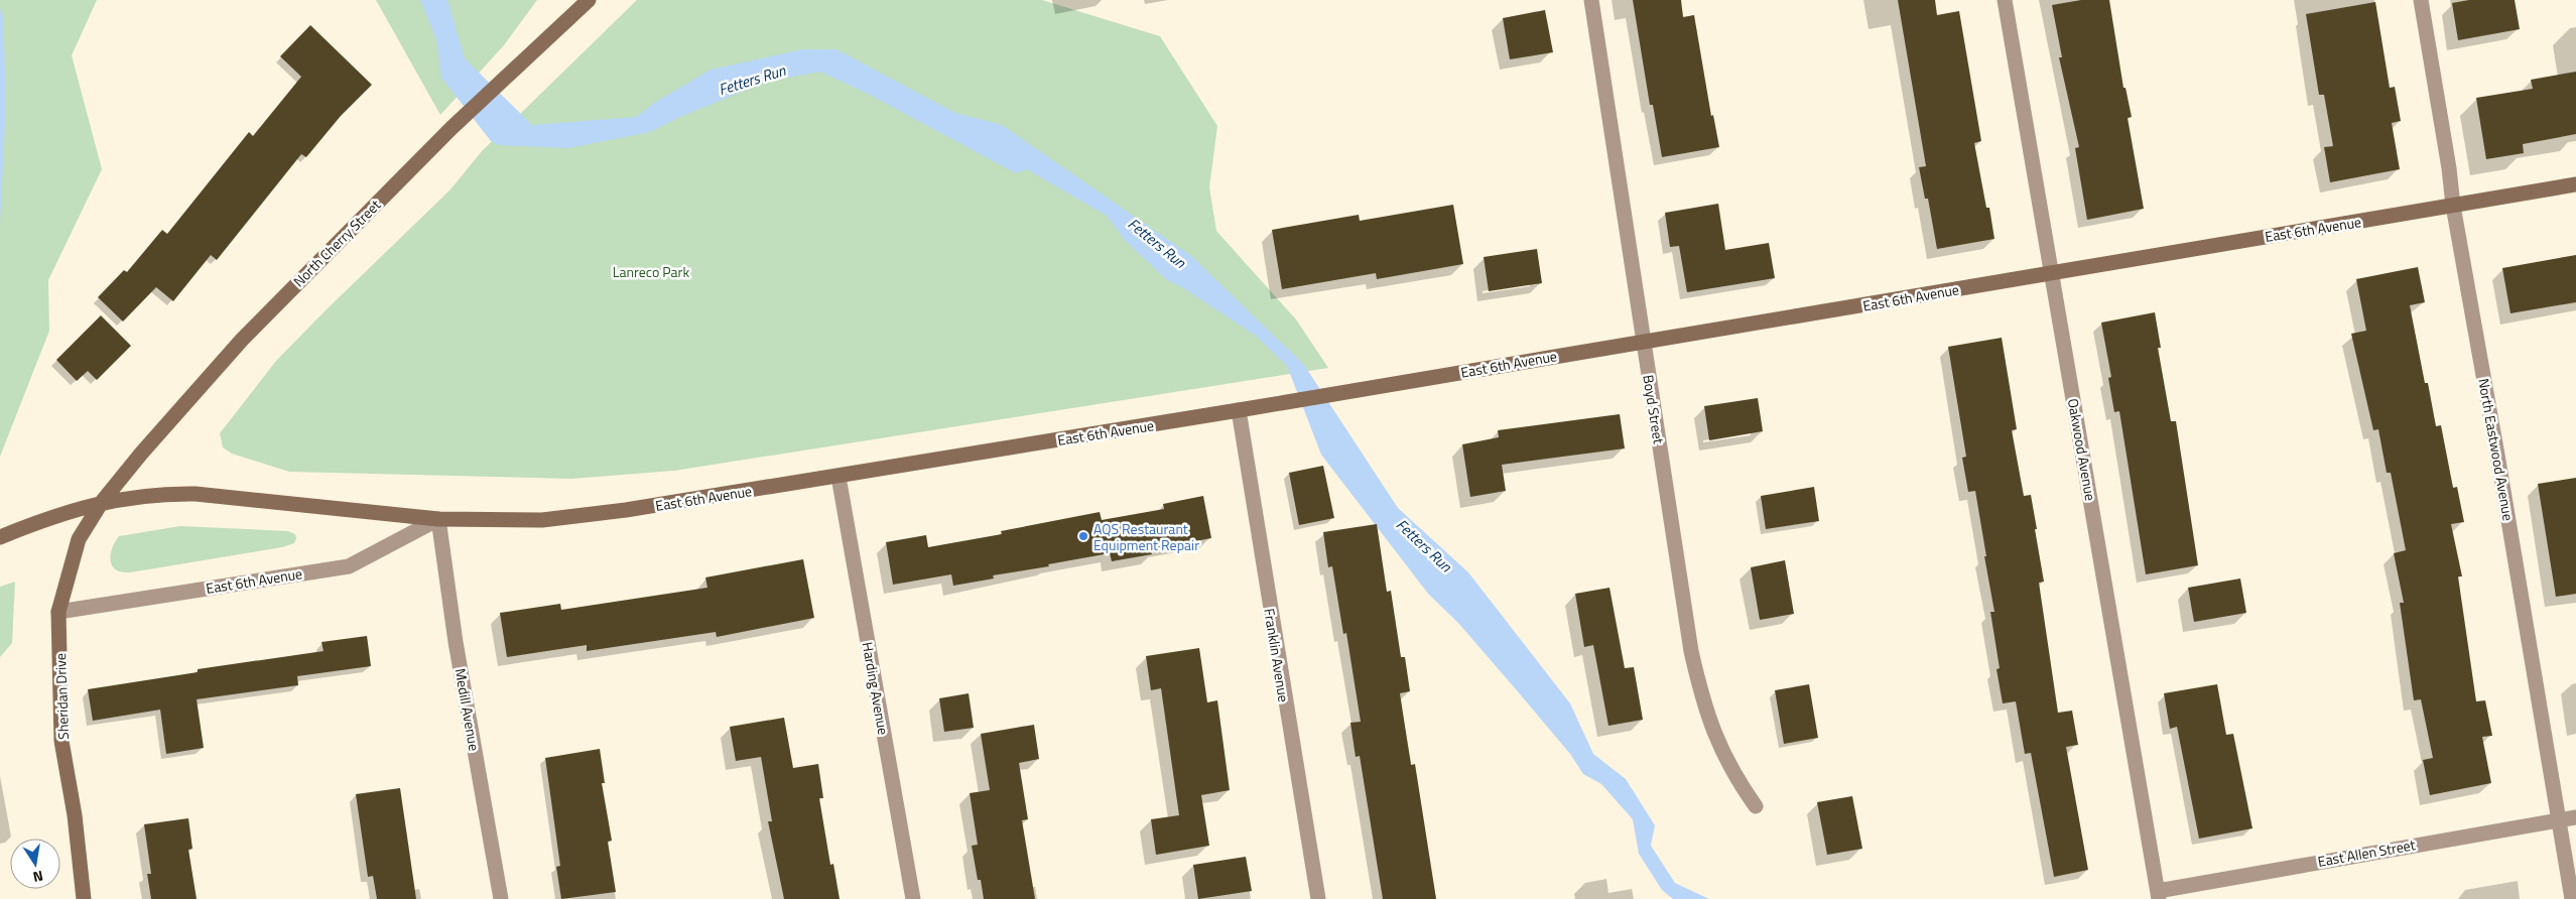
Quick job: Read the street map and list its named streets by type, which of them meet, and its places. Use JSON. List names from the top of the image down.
{
  "streets": {
    "street": [
      "East 6th Avenue",
      "North Cherry Street",
      "Boyd Street",
      "Oakwood Avenue",
      "North Eastwood Avenue",
      "Franklin Avenue",
      "Harding Avenue",
      "Sheridan Drive",
      "Medill Avenue",
      "East Allen Street"
    ]
  },
  "crossings": [
    ["East 6th Avenue", "North Cherry Street"],
    ["East 6th Avenue", "Boyd Street"],
    ["East 6th Avenue", "Oakwood Avenue"],
    ["East 6th Avenue", "North Eastwood Avenue"],
    ["East 6th Avenue", "Franklin Avenue"],
    ["East 6th Avenue", "Harding Avenue"],
    ["East 6th Avenue", "Sheridan Drive"],
    ["East 6th Avenue", "Medill Avenue"],
    ["North Cherry Street", "Sheridan Drive"],
    ["Oakwood Avenue", "East Allen Street"],
    ["North Eastwood Avenue", "East Allen Street"]
  ],
  "water": ["Fetters Run"],
  "parks": ["Lanreco Park"],
  "places": ["AQS Restaurant Equipment Repair"],
  "north": "bottom"
}
